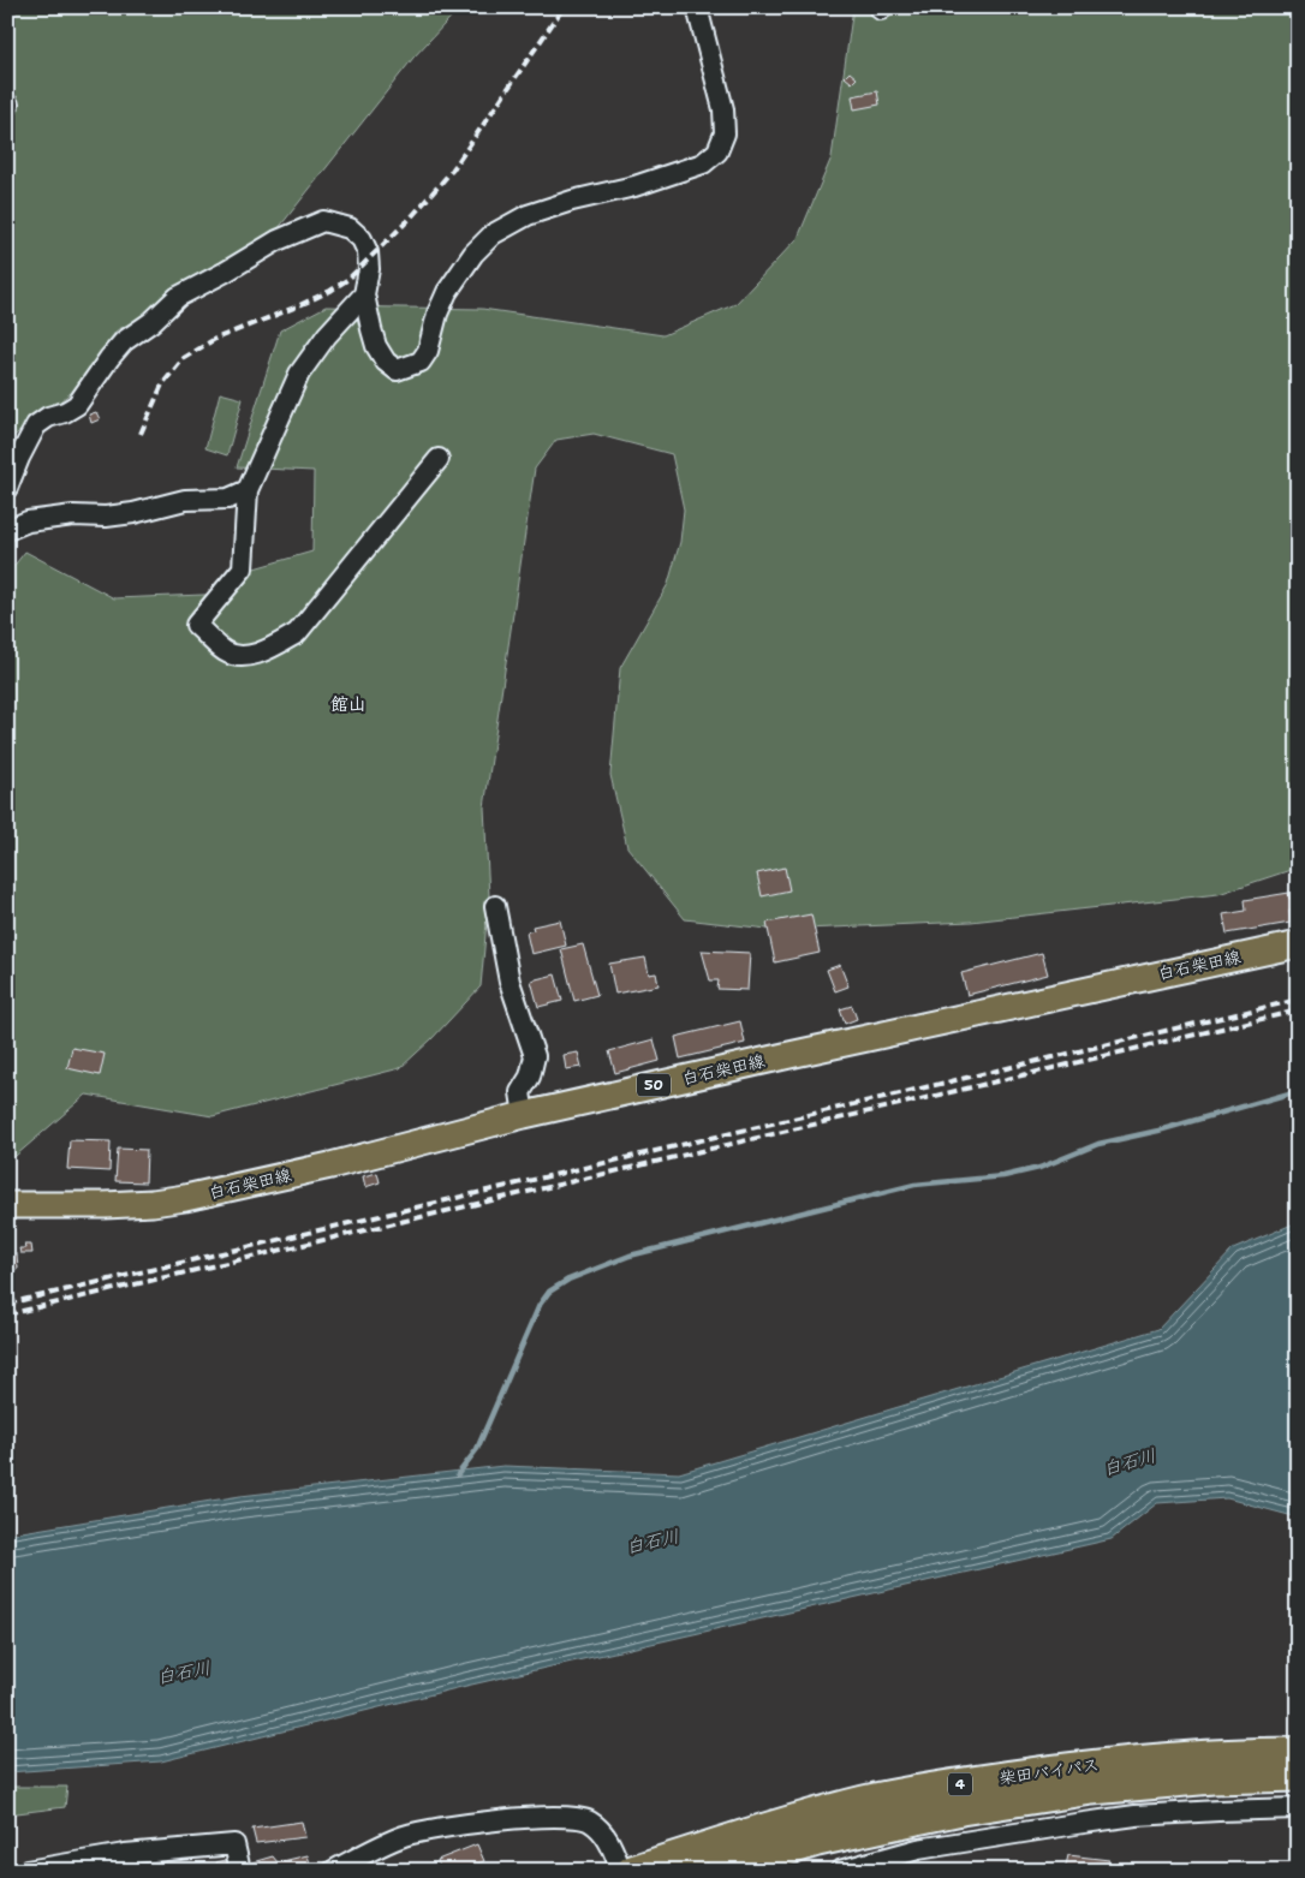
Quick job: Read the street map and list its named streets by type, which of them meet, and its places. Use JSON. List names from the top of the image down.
{
  "streets": {
    "highway": ["柴田バイパス", "4"],
    "main road": ["白石柴田線", "50"]
  },
  "districts": ["館山"],
  "water": ["白石川"]
}
